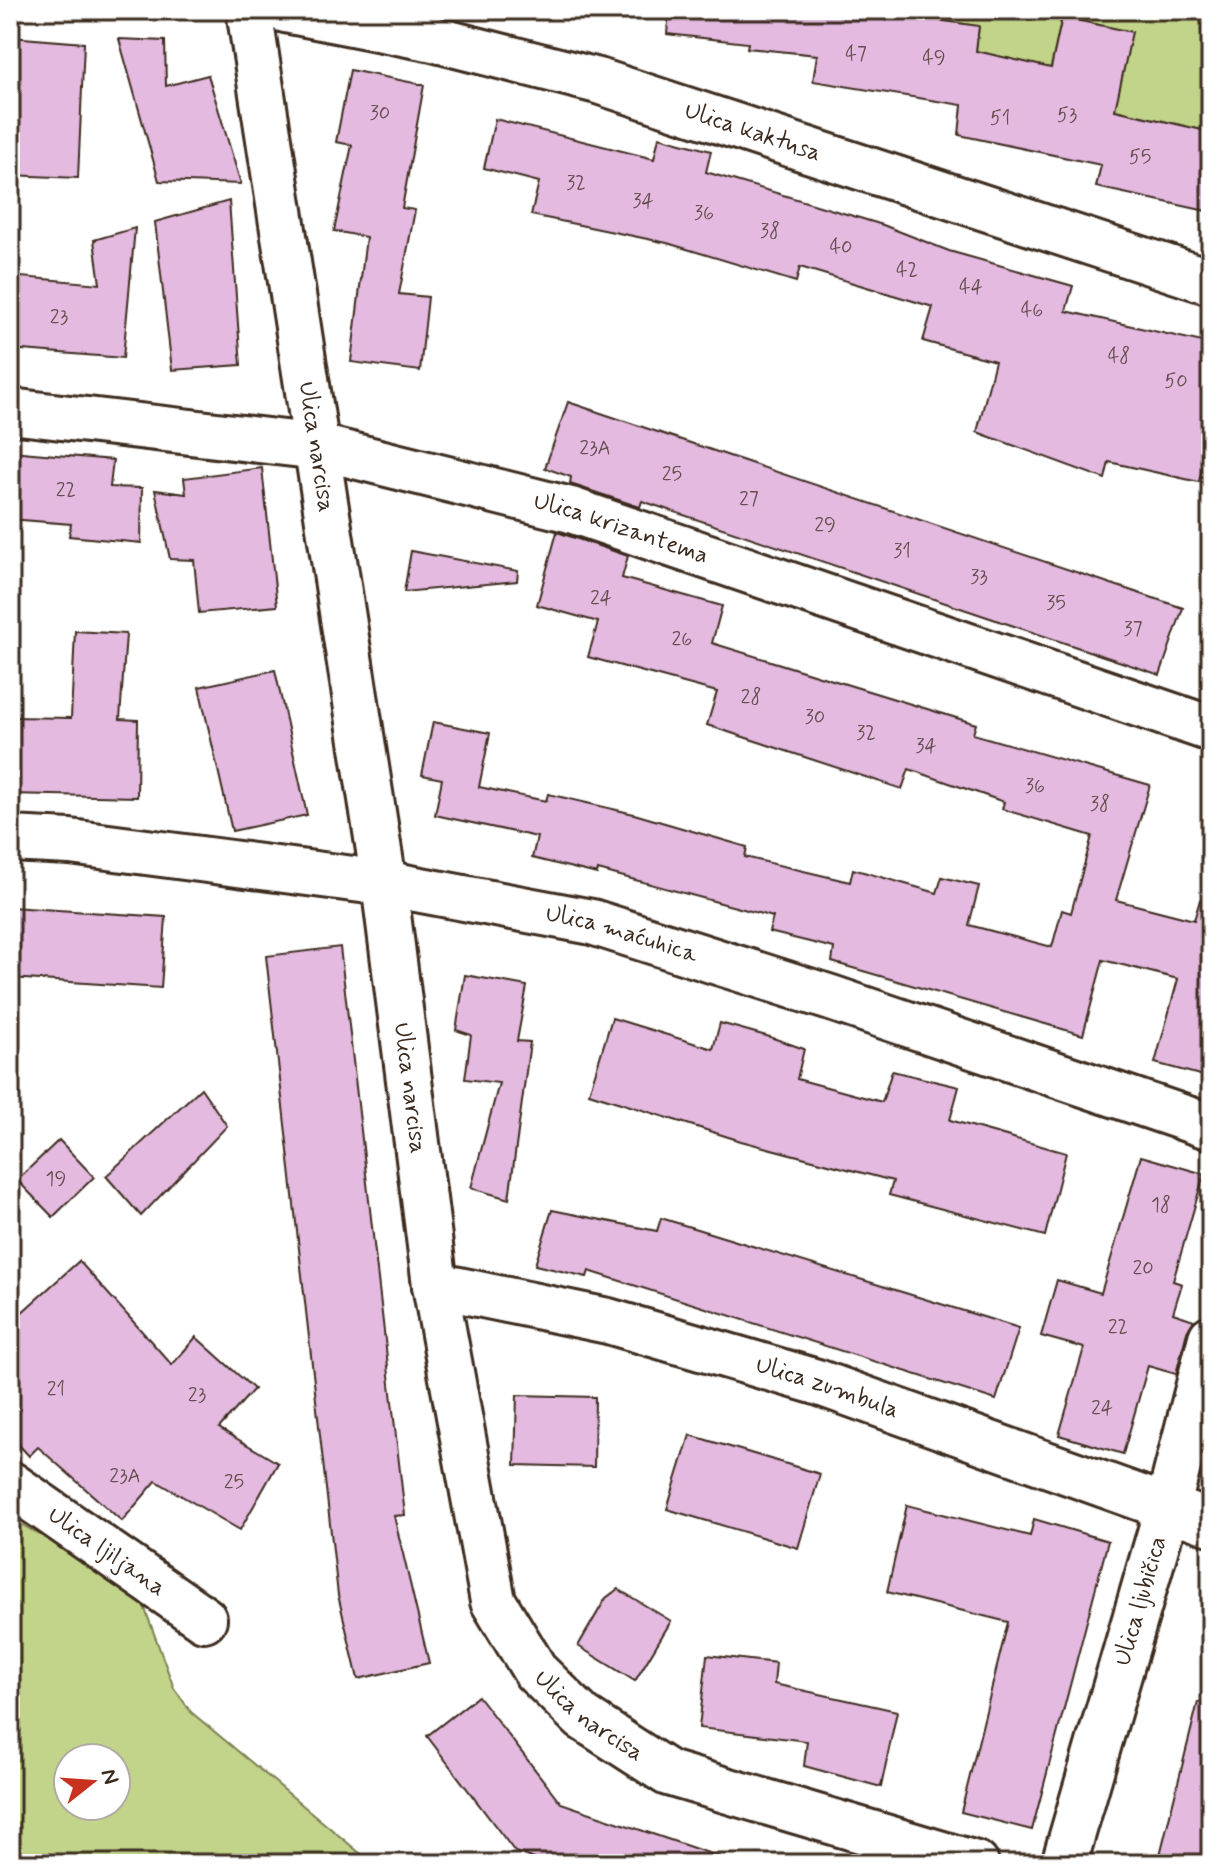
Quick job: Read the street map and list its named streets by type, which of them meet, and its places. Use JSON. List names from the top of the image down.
{
  "streets": {
    "street": [
      "Ulica kaktusa",
      "Ulica narcisa",
      "Ulica krizantema",
      "Ulica maćuhica",
      "Ulica zumbula",
      "Ulica ljiljana",
      "Ulica ljubičica"
    ]
  },
  "crossings": [
    ["Ulica narcisa", "Ulica krizantema"],
    ["Ulica narcisa", "Ulica maćuhica"],
    ["Ulica narcisa", "Ulica zumbula"],
    ["Ulica zumbula", "Ulica ljubičica"]
  ],
  "house_numbers": [
    "47",
    "49",
    "30",
    "53",
    "51",
    "55",
    "32",
    "34",
    "36",
    "38",
    "40",
    "42",
    "44",
    "46",
    "23",
    "48",
    "50",
    "23A",
    "25",
    "22",
    "27",
    "29",
    "31",
    "33",
    "24",
    "35",
    "37",
    "26",
    "28",
    "30",
    "32",
    "34",
    "36",
    "38",
    "19",
    "18",
    "20",
    "22",
    "21",
    "23",
    "24",
    "23A",
    "25"
  ],
  "north": "right"
}
